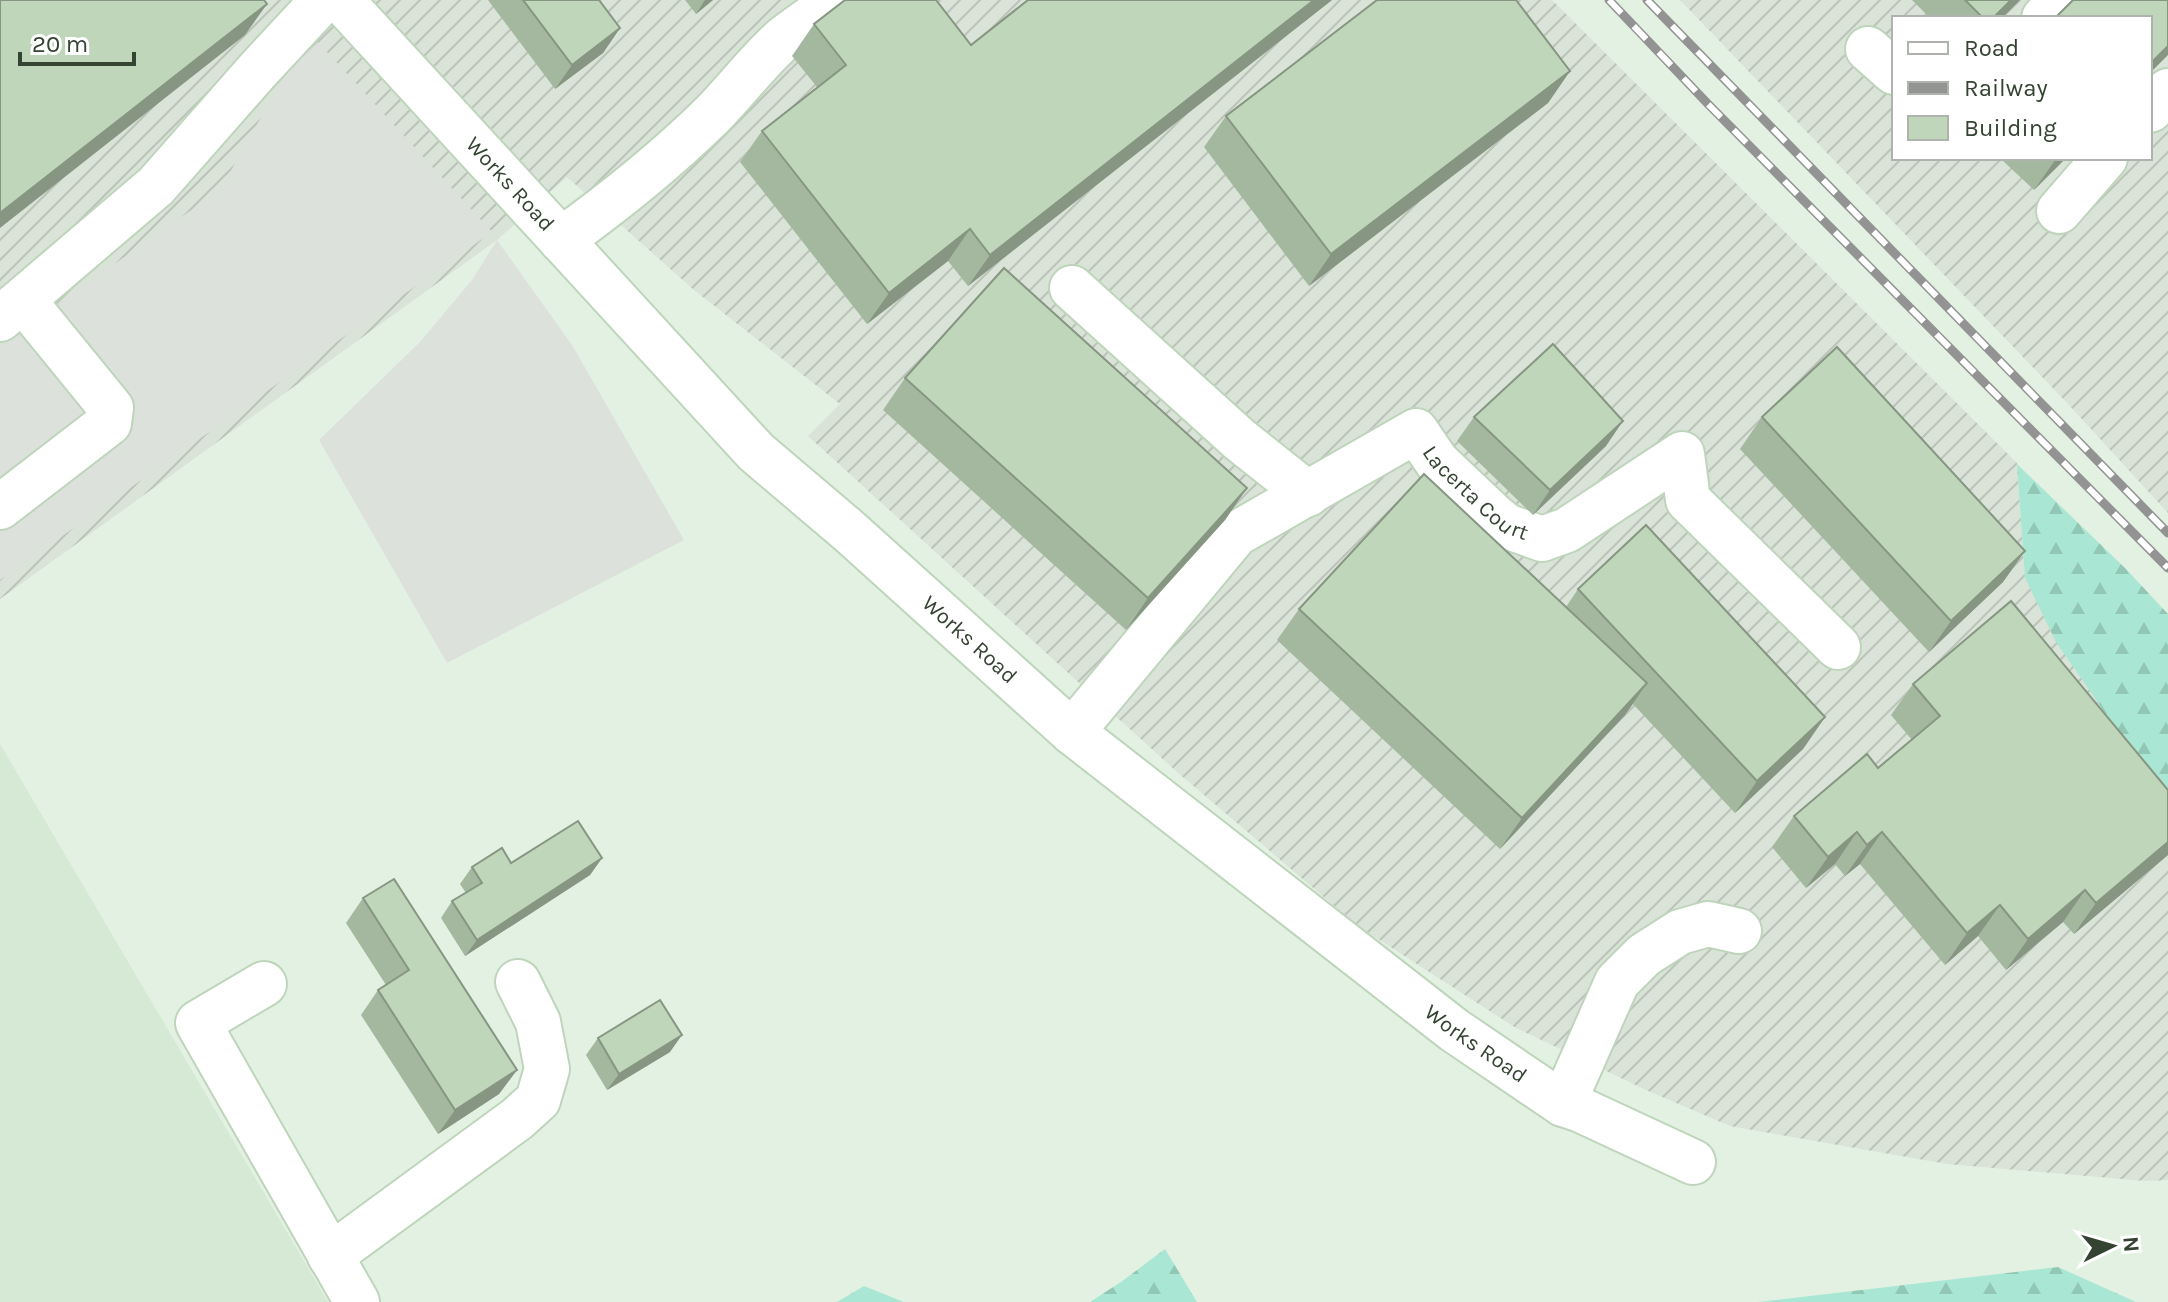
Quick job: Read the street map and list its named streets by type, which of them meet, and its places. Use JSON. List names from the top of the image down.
{
  "streets": {
    "street": ["Works Road", "Lacerta Court"]
  },
  "crossings": [
    ["Works Road", "Lacerta Court"]
  ],
  "legend": ["Road", "Railway", "Building"],
  "scale_bar": "20 m",
  "north": "right"
}
